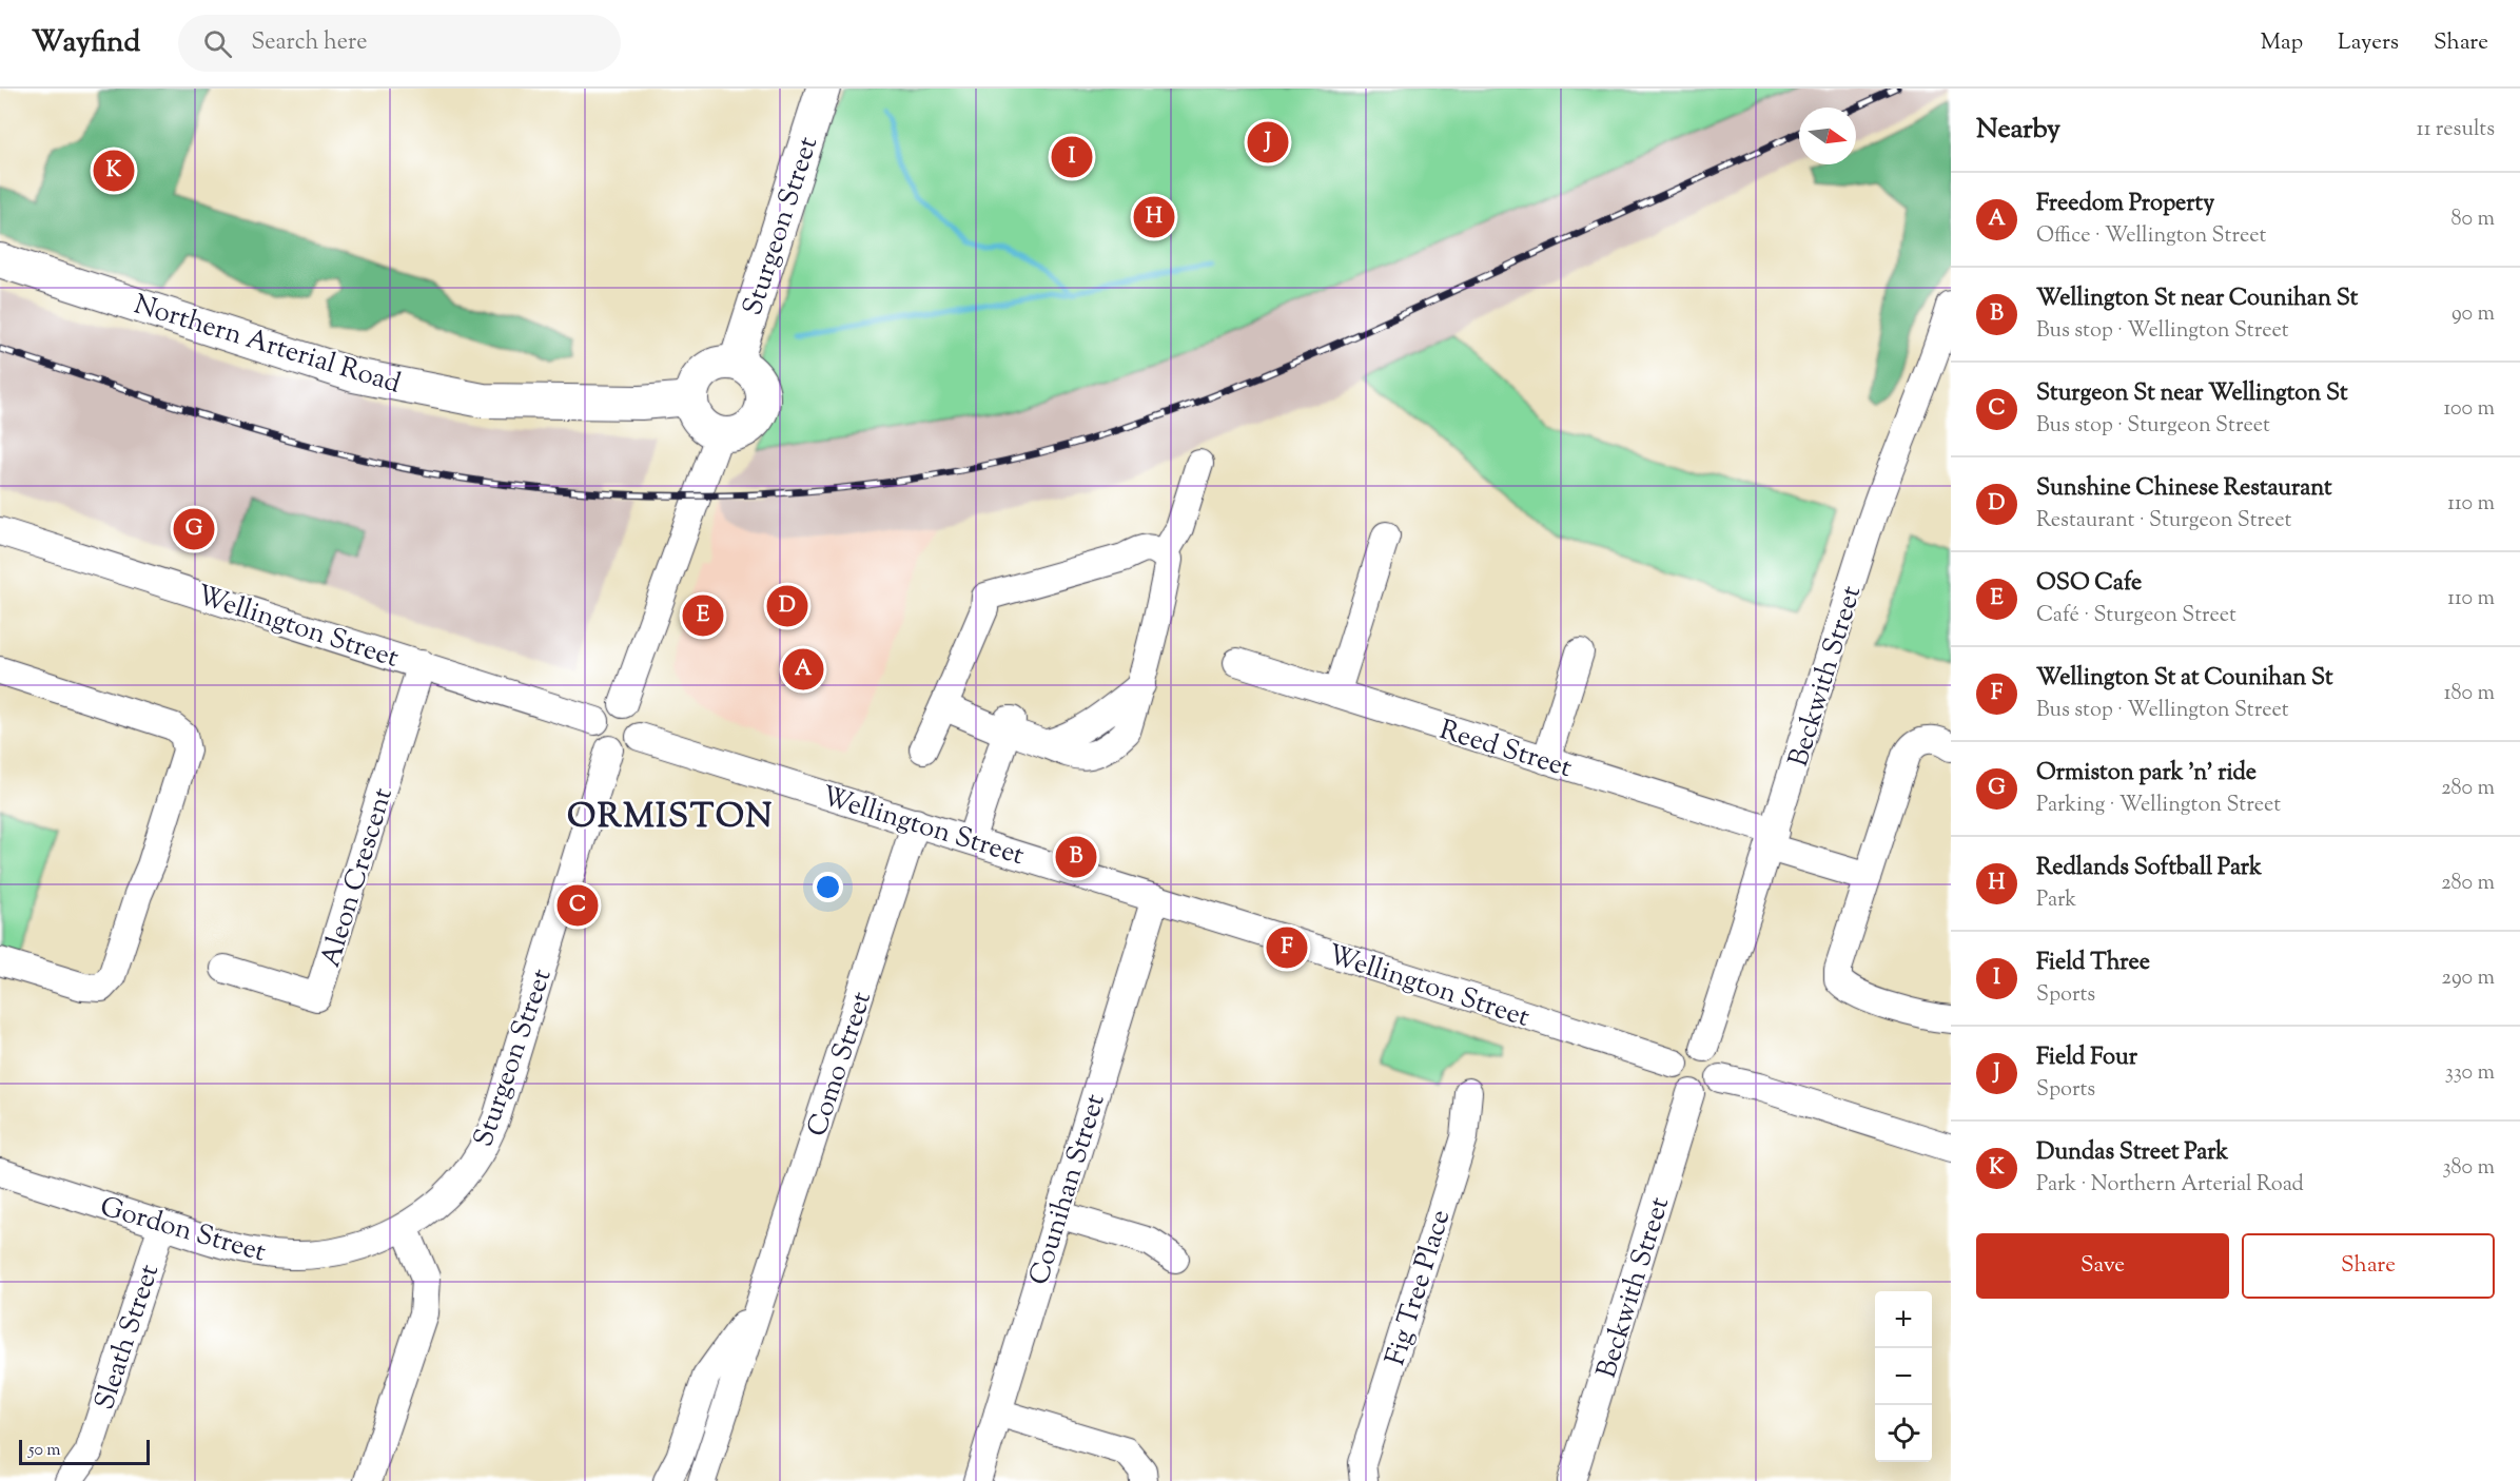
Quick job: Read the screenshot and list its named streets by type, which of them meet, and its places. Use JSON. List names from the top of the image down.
{
  "streets": {
    "main road": ["Sturgeon Street", "Northern Arterial Road"],
    "street": [
      "Wellington Street",
      "Beckwith Street",
      "Reed Street",
      "Aleon Crescent",
      "Como Street",
      "Counihan Street",
      "Gordon Street",
      "Fig Tree Place",
      "Sleath Street"
    ]
  },
  "crossings": [
    ["Sturgeon Street", "Northern Arterial Road"],
    ["Sturgeon Street", "Wellington Street"],
    ["Sturgeon Street", "Gordon Street"],
    ["Wellington Street", "Beckwith Street"],
    ["Wellington Street", "Aleon Crescent"],
    ["Wellington Street", "Como Street"],
    ["Wellington Street", "Counihan Street"],
    ["Beckwith Street", "Reed Street"],
    ["Gordon Street", "Sleath Street"]
  ],
  "districts": ["ORMISTON"],
  "scale_bar": "50 m",
  "north": "right",
  "page": {
    "header": "Wayfind",
    "search": "Search here",
    "nav": ["Map", "Layers", "Share"],
    "heading": ["Nearby", "11 results"],
    "pins": [
      "J",
      "I",
      "K",
      "H",
      "G",
      "D",
      "E",
      "A",
      "B",
      "C",
      "F"
    ],
    "list": [
      {
        "mark": "A",
        "name": "Freedom Property",
        "note": "Office · Wellington Street",
        "value": "80 m"
      },
      {
        "mark": "B",
        "name": "Wellington St near Counihan St",
        "note": "Bus stop · Wellington Street",
        "value": "90 m"
      },
      {
        "mark": "C",
        "name": "Sturgeon St near Wellington St",
        "note": "Bus stop · Sturgeon Street",
        "value": "100 m"
      },
      {
        "mark": "D",
        "name": "Sunshine Chinese Restaurant",
        "note": "Restaurant · Sturgeon Street",
        "value": "110 m"
      },
      {
        "mark": "E",
        "name": "OSO Cafe",
        "note": "Café · Sturgeon Street",
        "value": "110 m"
      },
      {
        "mark": "F",
        "name": "Wellington St at Counihan St",
        "note": "Bus stop · Wellington Street",
        "value": "180 m"
      },
      {
        "mark": "G",
        "name": "Ormiston park 'n' ride",
        "note": "Parking · Wellington Street",
        "value": "280 m"
      },
      {
        "mark": "H",
        "name": "Redlands Softball Park",
        "note": "Park",
        "value": "280 m"
      },
      {
        "mark": "I",
        "name": "Field Three",
        "note": "Sports",
        "value": "290 m"
      },
      {
        "mark": "J",
        "name": "Field Four",
        "note": "Sports",
        "value": "330 m"
      },
      {
        "mark": "K",
        "name": "Dundas Street Park",
        "note": "Park · Northern Arterial Road",
        "value": "380 m"
      }
    ],
    "buttons": ["Save", "Share"],
    "map_buttons": ["+", "−"],
    "scale": "50 m"
  }
}
